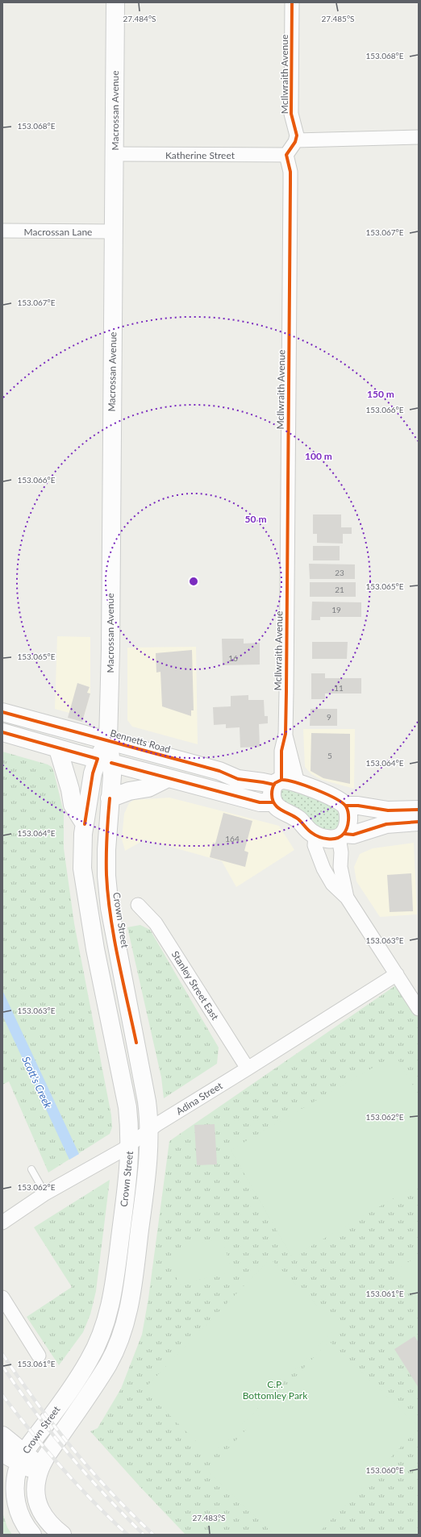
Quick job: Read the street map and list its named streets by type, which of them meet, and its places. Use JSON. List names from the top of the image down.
{
  "streets": {
    "main road": ["Macrossan Avenue", "Bennetts Road", "Crown Street"],
    "street": [
      "McIlwraith Avenue",
      "Katherine Street",
      "Macrossan Lane",
      "Stanley Street East",
      "Adina Street"
    ]
  },
  "crossings": [
    ["McIlwraith Avenue", "Katherine Street"],
    ["McIlwraith Avenue", "Bennetts Road"],
    ["Macrossan Avenue", "Katherine Street"],
    ["Macrossan Avenue", "Macrossan Lane"],
    ["Macrossan Avenue", "Bennetts Road"],
    ["Macrossan Avenue", "Crown Street"],
    ["Bennetts Road", "Crown Street"],
    ["Crown Street", "Adina Street"],
    ["Stanley Street East", "Adina Street"]
  ],
  "water": ["Scott's Creek"],
  "parks": ["C.P. Bottomley Park"],
  "house_numbers": [
    "23",
    "21",
    "19",
    "16",
    "11",
    "9",
    "5",
    "164"
  ],
  "coordinates": [
    "27.484°S",
    "27.485°S",
    "153.068°E",
    "153.067°E",
    "153.066°E",
    "153.065°E",
    "153.064°E",
    "153.063°E",
    "153.062°E",
    "153.061°E",
    "153.060°E",
    "27.483°S"
  ],
  "rings": ["150 m", "100 m", "50 m"]
}
